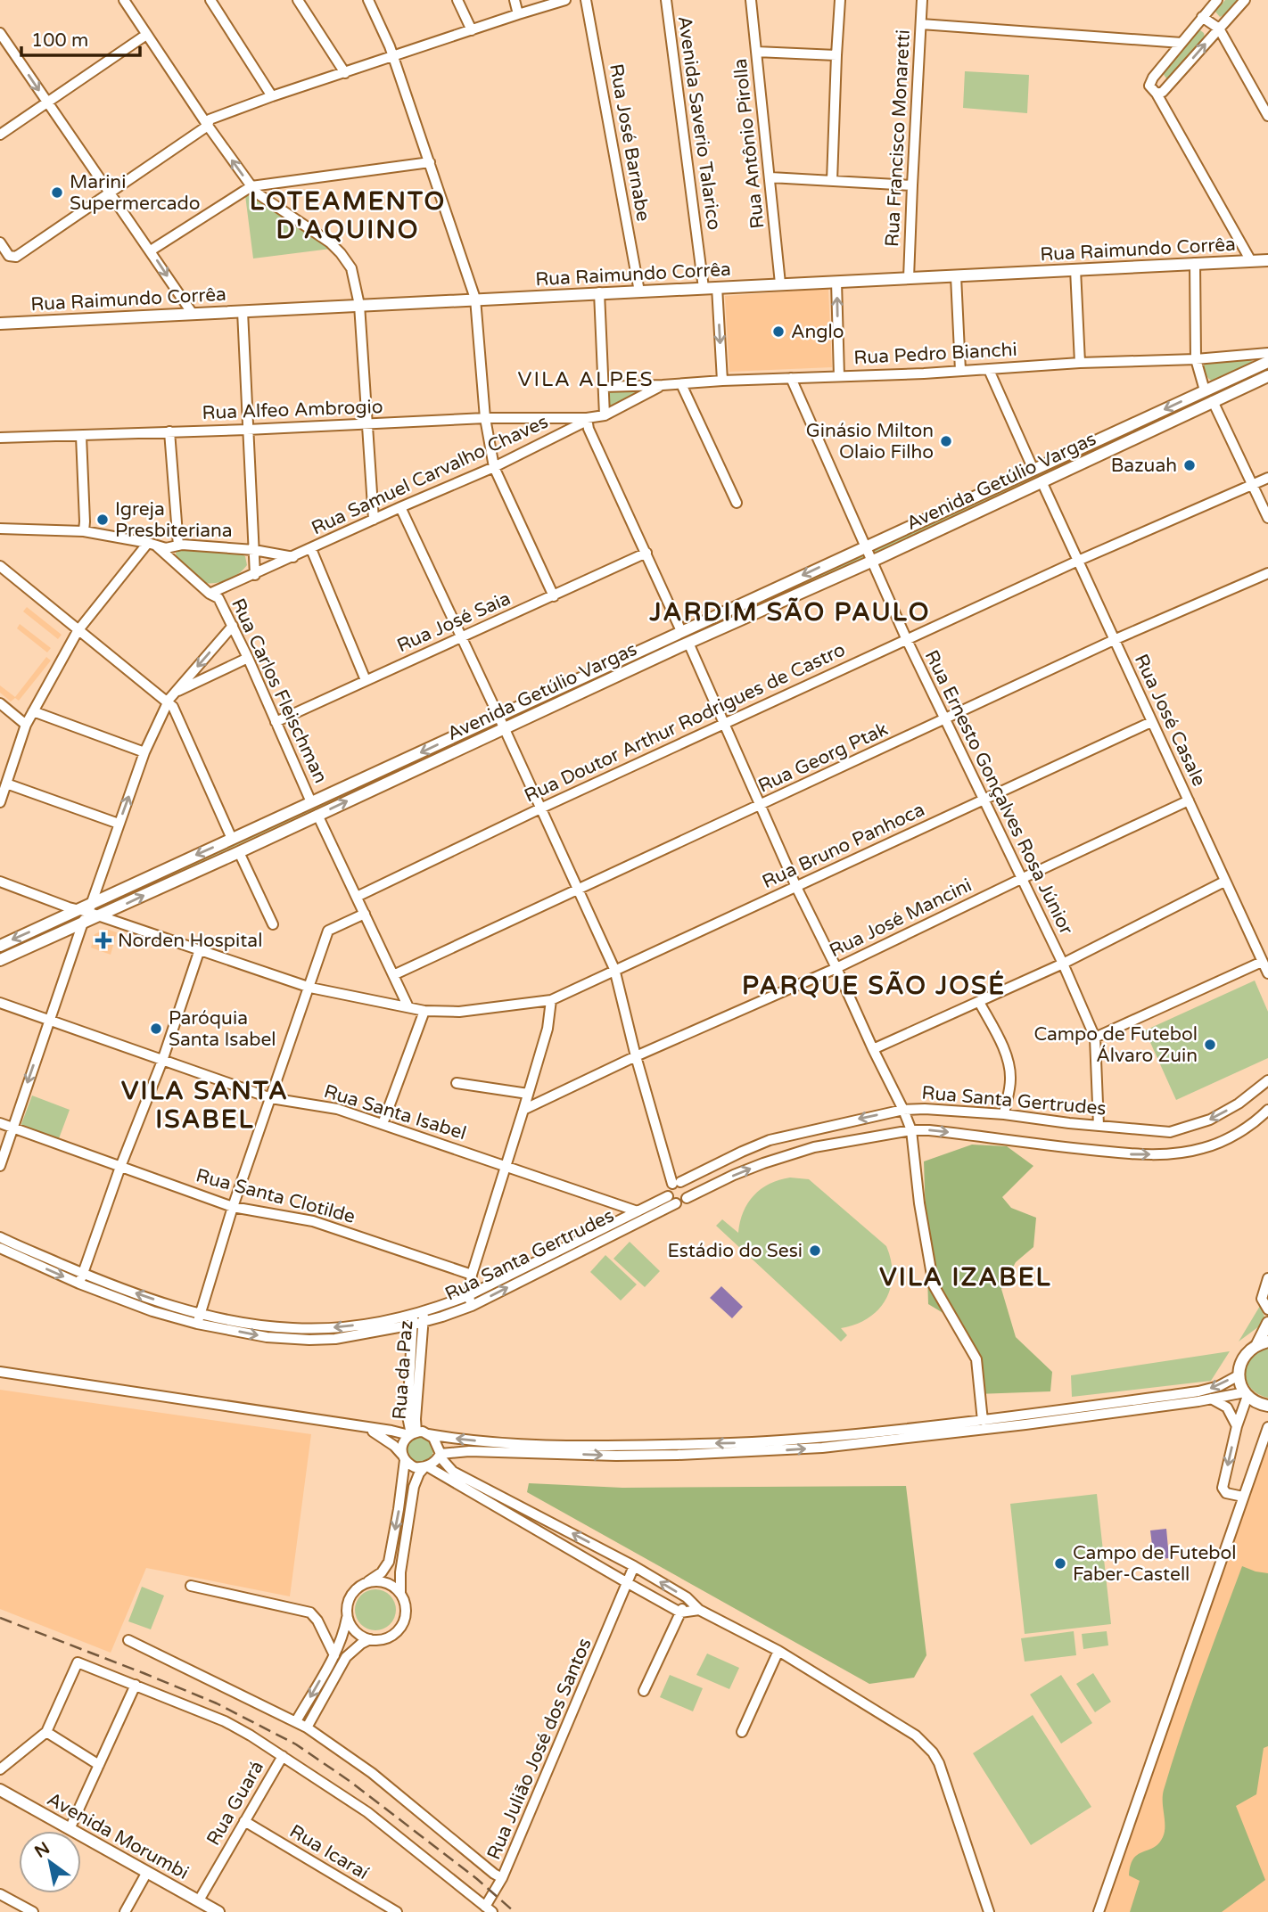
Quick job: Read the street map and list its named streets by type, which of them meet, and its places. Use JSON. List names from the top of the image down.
{
  "streets": {
    "main road": ["Rua Raimundo Corrêa", "Avenida Getúlio Vargas", "Avenida Morumbi"],
    "street": [
      "Avenida Saverio Talarico",
      "Rua Francisco Monaretti",
      "Rua José Barnabe",
      "Rua Antônio Pirolla",
      "Rua Pedro Bianchi",
      "Rua Alfeo Ambrogio",
      "Rua Samuel Carvalho Chaves",
      "Rua José Saia",
      "Rua Carlos Fleischman",
      "Rua José Casale",
      "Rua Doutor Arthur Rodrigues de Castro",
      "Rua Georg Ptak",
      "Rua Ernesto Gonçalves Rosa Júnior",
      "Rua Bruno Panhoca",
      "Rua José Mancini",
      "Rua Santa Gertrudes",
      "Rua Santa Isabel",
      "Rua Santa Clotilde",
      "Rua da Paz",
      "Rua Julião José dos Santos",
      "Rua Guará",
      "Rua Icaraí"
    ]
  },
  "crossings": [
    ["Avenida Saverio Talarico", "Rua Raimundo Corrêa"],
    ["Rua Francisco Monaretti", "Rua Raimundo Corrêa"],
    ["Rua José Barnabe", "Rua Raimundo Corrêa"],
    ["Rua Antônio Pirolla", "Rua Raimundo Corrêa"],
    ["Rua Pedro Bianchi", "Rua Samuel Carvalho Chaves"],
    ["Rua Pedro Bianchi", "Rua Ernesto Gonçalves Rosa Júnior"],
    ["Rua Alfeo Ambrogio", "Rua Samuel Carvalho Chaves"],
    ["Rua Samuel Carvalho Chaves", "Rua Carlos Fleischman"],
    ["Avenida Getúlio Vargas", "Rua Carlos Fleischman"],
    ["Avenida Getúlio Vargas", "Rua José Casale"],
    ["Avenida Getúlio Vargas", "Rua Ernesto Gonçalves Rosa Júnior"],
    ["Avenida Getúlio Vargas", "Rua Bruno Panhoca"],
    ["Rua José Saia", "Rua Carlos Fleischman"],
    ["Rua José Casale", "Rua Doutor Arthur Rodrigues de Castro"],
    ["Rua José Casale", "Rua Georg Ptak"],
    ["Rua José Casale", "Rua Bruno Panhoca"],
    ["Rua José Casale", "Rua José Mancini"],
    ["Rua Doutor Arthur Rodrigues de Castro", "Rua Ernesto Gonçalves Rosa Júnior"],
    ["Rua Georg Ptak", "Rua Ernesto Gonçalves Rosa Júnior"],
    ["Rua Ernesto Gonçalves Rosa Júnior", "Rua Bruno Panhoca"],
    ["Rua Ernesto Gonçalves Rosa Júnior", "Rua José Mancini"],
    ["Rua Ernesto Gonçalves Rosa Júnior", "Rua Santa Gertrudes"],
    ["Rua Santa Gertrudes", "Rua Santa Isabel"],
    ["Rua Santa Gertrudes", "Rua da Paz"],
    ["Rua Guará", "Avenida Morumbi"],
    ["Rua Guará", "Rua Icaraí"]
  ],
  "districts": [
    "LOTEAMENTO D'AQUINO",
    "VILA ALPES",
    "JARDIM SÃO PAULO",
    "PARQUE SÃO JOSÉ",
    "VILA SANTA ISABEL",
    "VILA IZABEL"
  ],
  "places": {
    "other": [
      "Marini Supermercado",
      "Anglo",
      "Ginásio Milton Olaio Filho",
      "Bazuah",
      "Igreja Presbiteriana",
      "Paróquia Santa Isabel",
      "Campo de Futebol Álvaro Zuin",
      "Estádio do Sesi",
      "Campo de Futebol Faber-Castell"
    ],
    "health": ["Norden Hospital"]
  },
  "scale_bar": "100 m",
  "north": "top left"
}
